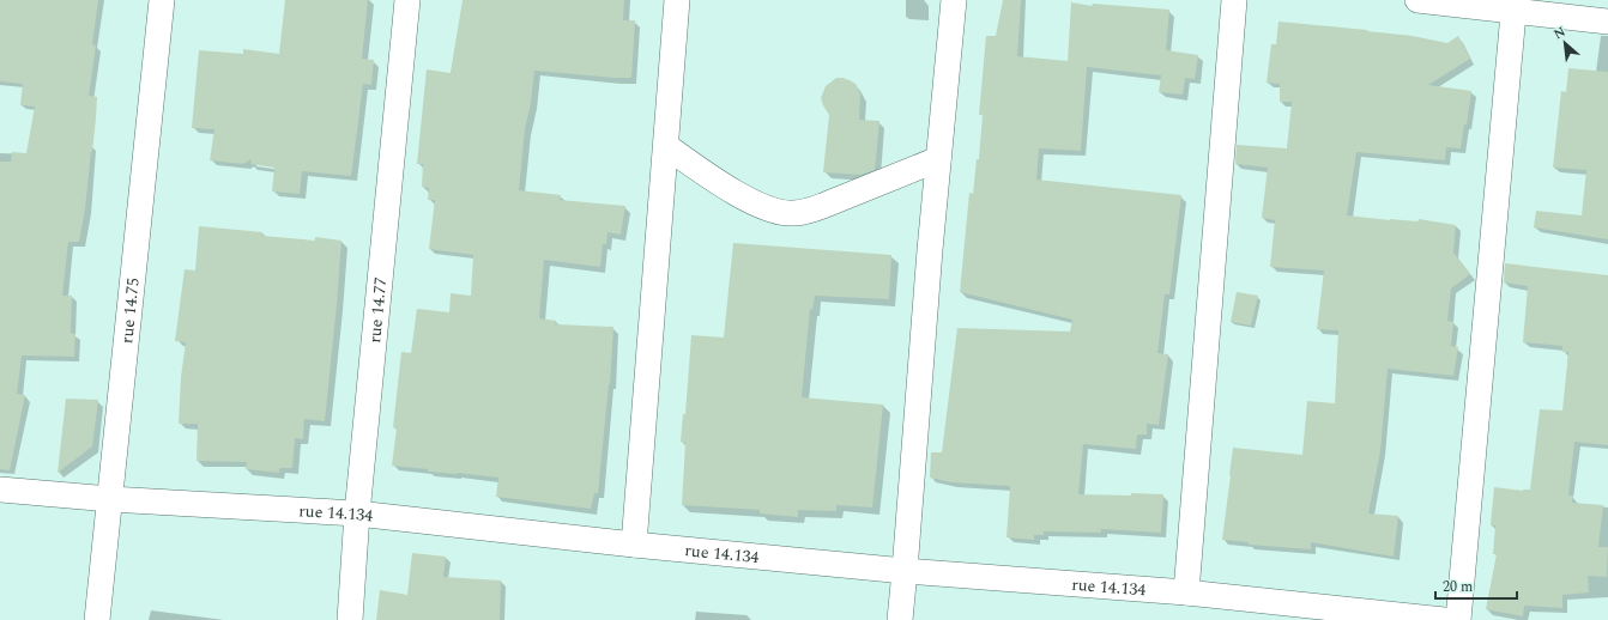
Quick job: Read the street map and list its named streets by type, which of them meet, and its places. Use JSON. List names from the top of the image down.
{
  "streets": {
    "street": ["rue 14.75", "rue 14.77", "rue 14.134"]
  },
  "crossings": [
    ["rue 14.75", "rue 14.134"],
    ["rue 14.77", "rue 14.134"]
  ],
  "scale_bar": "20 m",
  "north": "top left"
}
